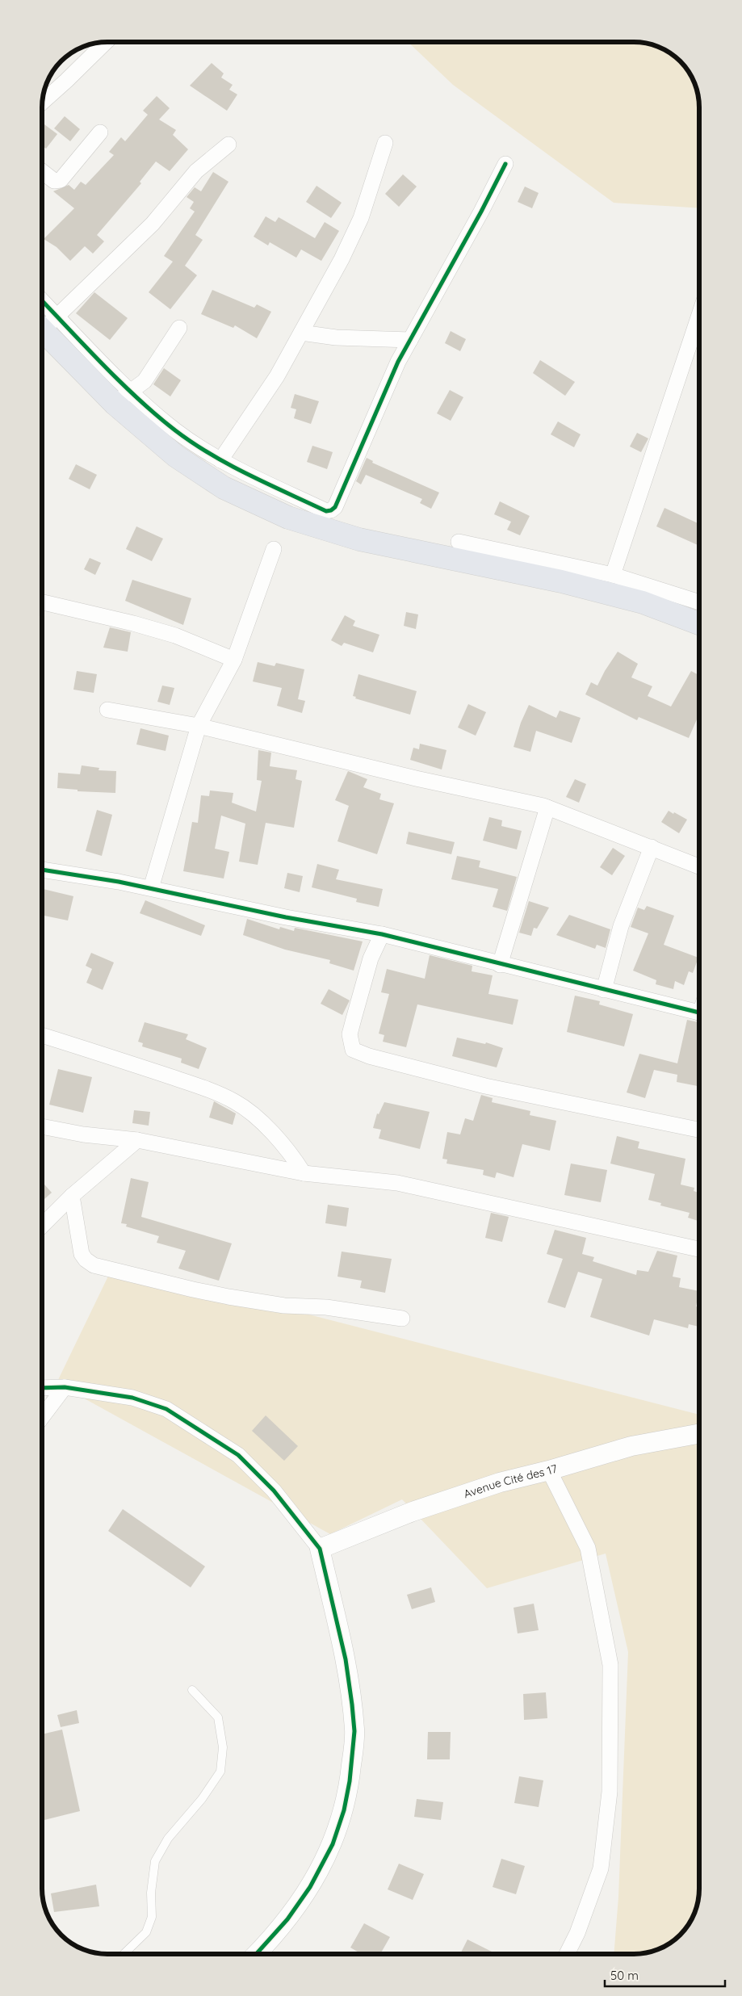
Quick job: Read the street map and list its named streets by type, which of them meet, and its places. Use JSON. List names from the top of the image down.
{
  "streets": {
    "street": ["Avenue Cité des 17"]
  },
  "scale_bar": "50 m"
}
